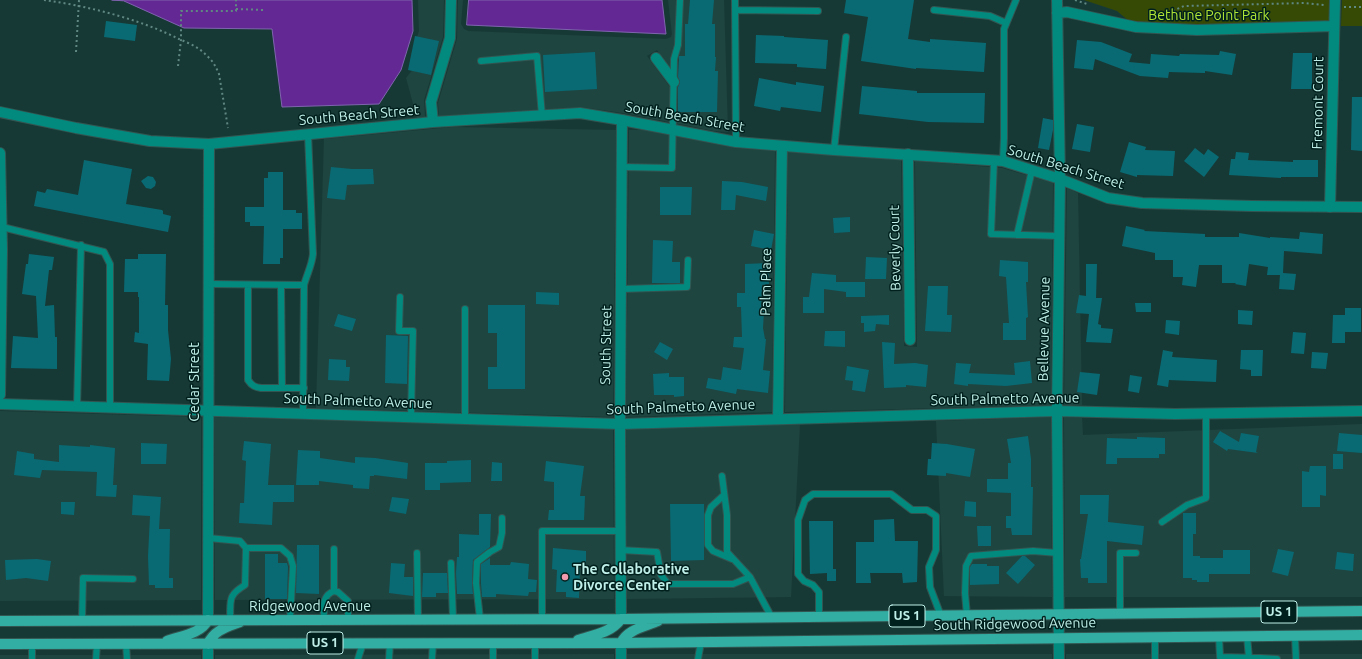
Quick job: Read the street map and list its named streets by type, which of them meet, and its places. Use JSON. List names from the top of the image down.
{
  "streets": {
    "main road": ["Ridgewood Avenue", "US 1", "South Ridgewood Avenue"],
    "street": [
      "Fremont Court",
      "South Beach Street",
      "Beverly Court",
      "Palm Place",
      "Bellevue Avenue",
      "South Street",
      "Cedar Street",
      "South Palmetto Avenue"
    ]
  },
  "crossings": [
    ["Fremont Court", "South Beach Street"],
    ["South Beach Street", "Beverly Court"],
    ["South Beach Street", "Palm Place"],
    ["South Beach Street", "Bellevue Avenue"],
    ["South Beach Street", "South Street"],
    ["South Beach Street", "Cedar Street"],
    ["Palm Place", "South Palmetto Avenue"],
    ["Bellevue Avenue", "South Palmetto Avenue"],
    ["Bellevue Avenue", "South Ridgewood Avenue"],
    ["South Street", "South Palmetto Avenue"],
    ["South Street", "Ridgewood Avenue"],
    ["South Street", "South Ridgewood Avenue"],
    ["Cedar Street", "South Palmetto Avenue"],
    ["Cedar Street", "Ridgewood Avenue"],
    ["Ridgewood Avenue", "South Ridgewood Avenue"],
    ["US 1", "South Ridgewood Avenue"]
  ],
  "parks": ["Bethune Point Park"],
  "places": ["The Collaborative Divorce Center"]
}
